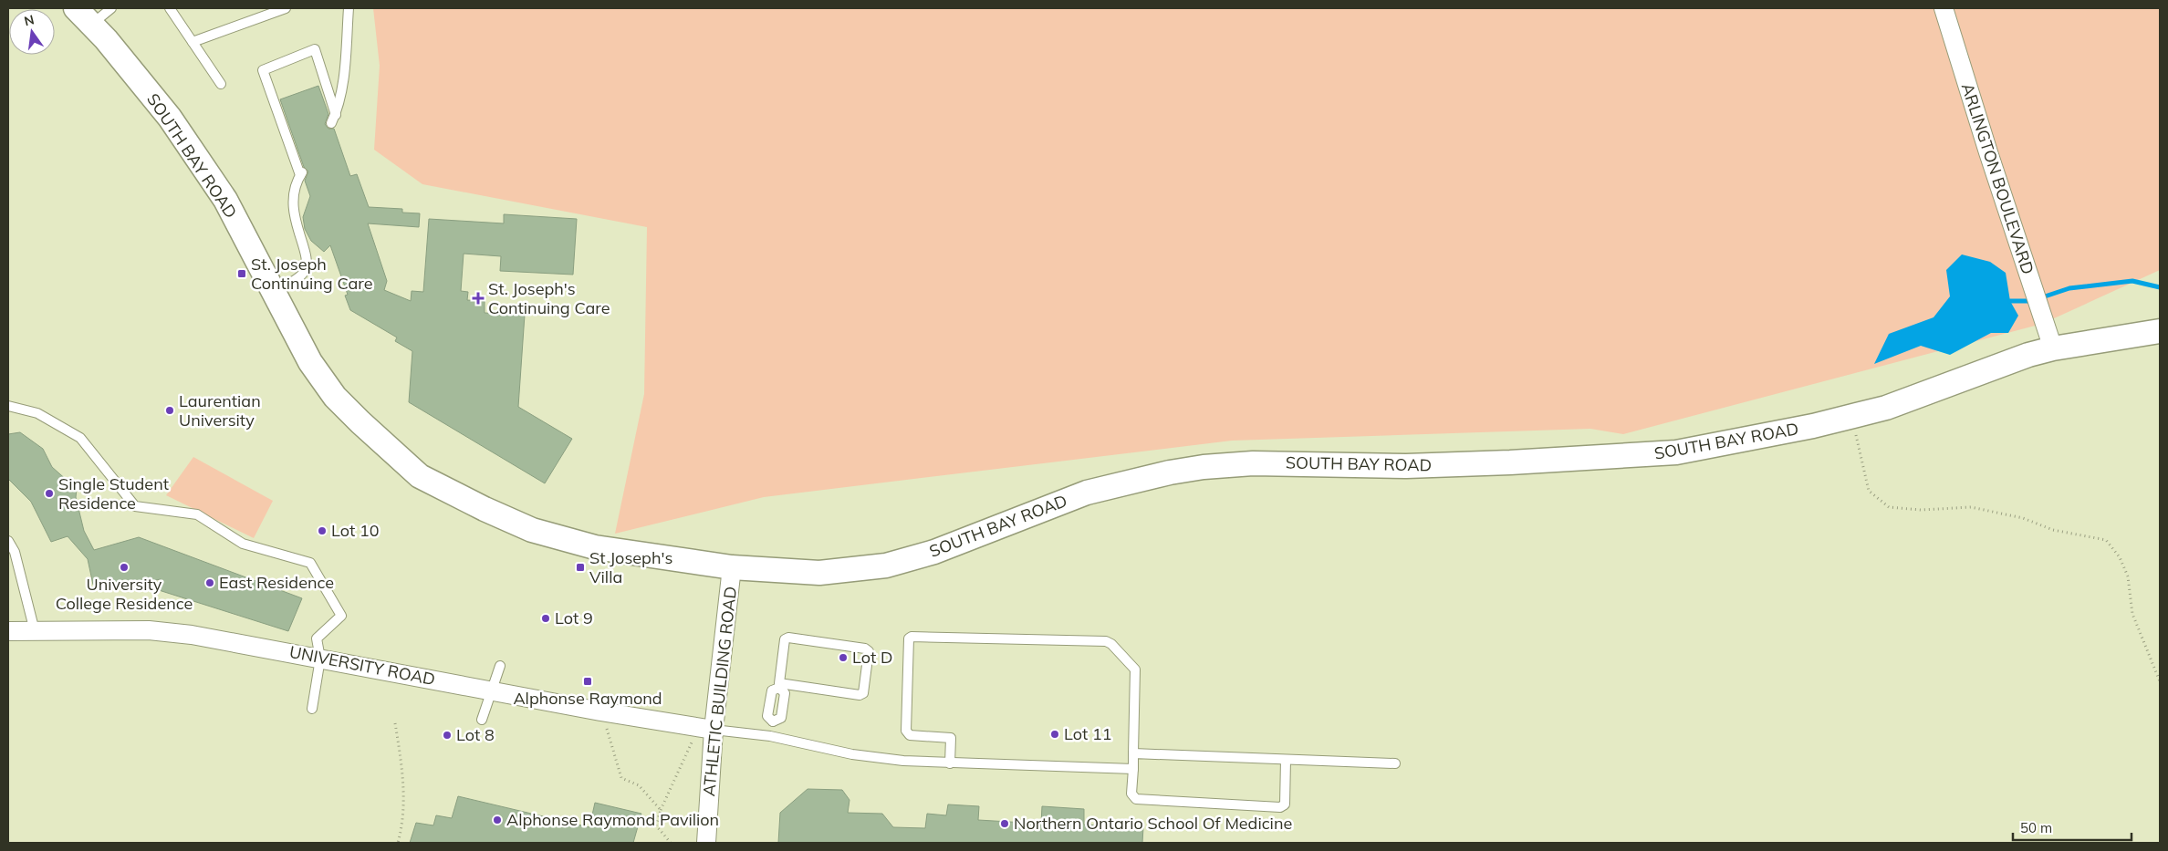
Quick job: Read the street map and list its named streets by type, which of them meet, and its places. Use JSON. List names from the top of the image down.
{
  "streets": {
    "street": [
      "SOUTH BAY ROAD",
      "ARLINGTON BOULEVARD",
      "UNIVERSITY ROAD",
      "ATHLETIC BUILDING ROAD"
    ]
  },
  "crossings": [
    ["SOUTH BAY ROAD", "ARLINGTON BOULEVARD"],
    ["SOUTH BAY ROAD", "ATHLETIC BUILDING ROAD"],
    ["UNIVERSITY ROAD", "ATHLETIC BUILDING ROAD"]
  ],
  "places": {
    "transit": ["St. Joseph Continuing Care", "St Joseph's Villa", "Alphonse Raymond"],
    "health": ["St. Joseph's Continuing Care"],
    "other": [
      "Laurentian University",
      "Single Student Residence",
      "Lot 10",
      "University College Residence",
      "East Residence",
      "Lot 9",
      "Lot D",
      "Lot 11",
      "Lot 8",
      "Alphonse Raymond Pavilion",
      "Northern Ontario School Of Medicine"
    ]
  },
  "scale_bar": "50 m",
  "north": "top"
}
